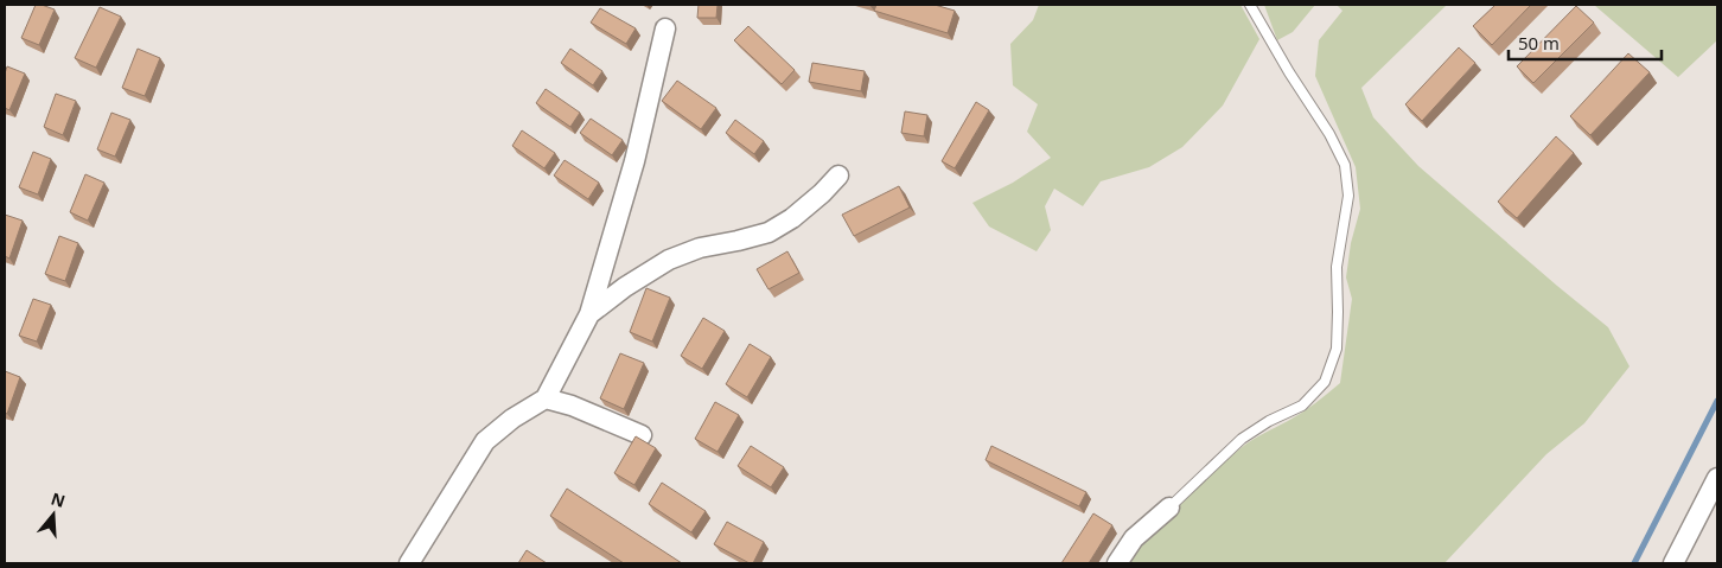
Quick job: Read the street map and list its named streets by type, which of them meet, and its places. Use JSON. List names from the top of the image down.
{
  "scale_bar": "50 m",
  "north": "top"
}
